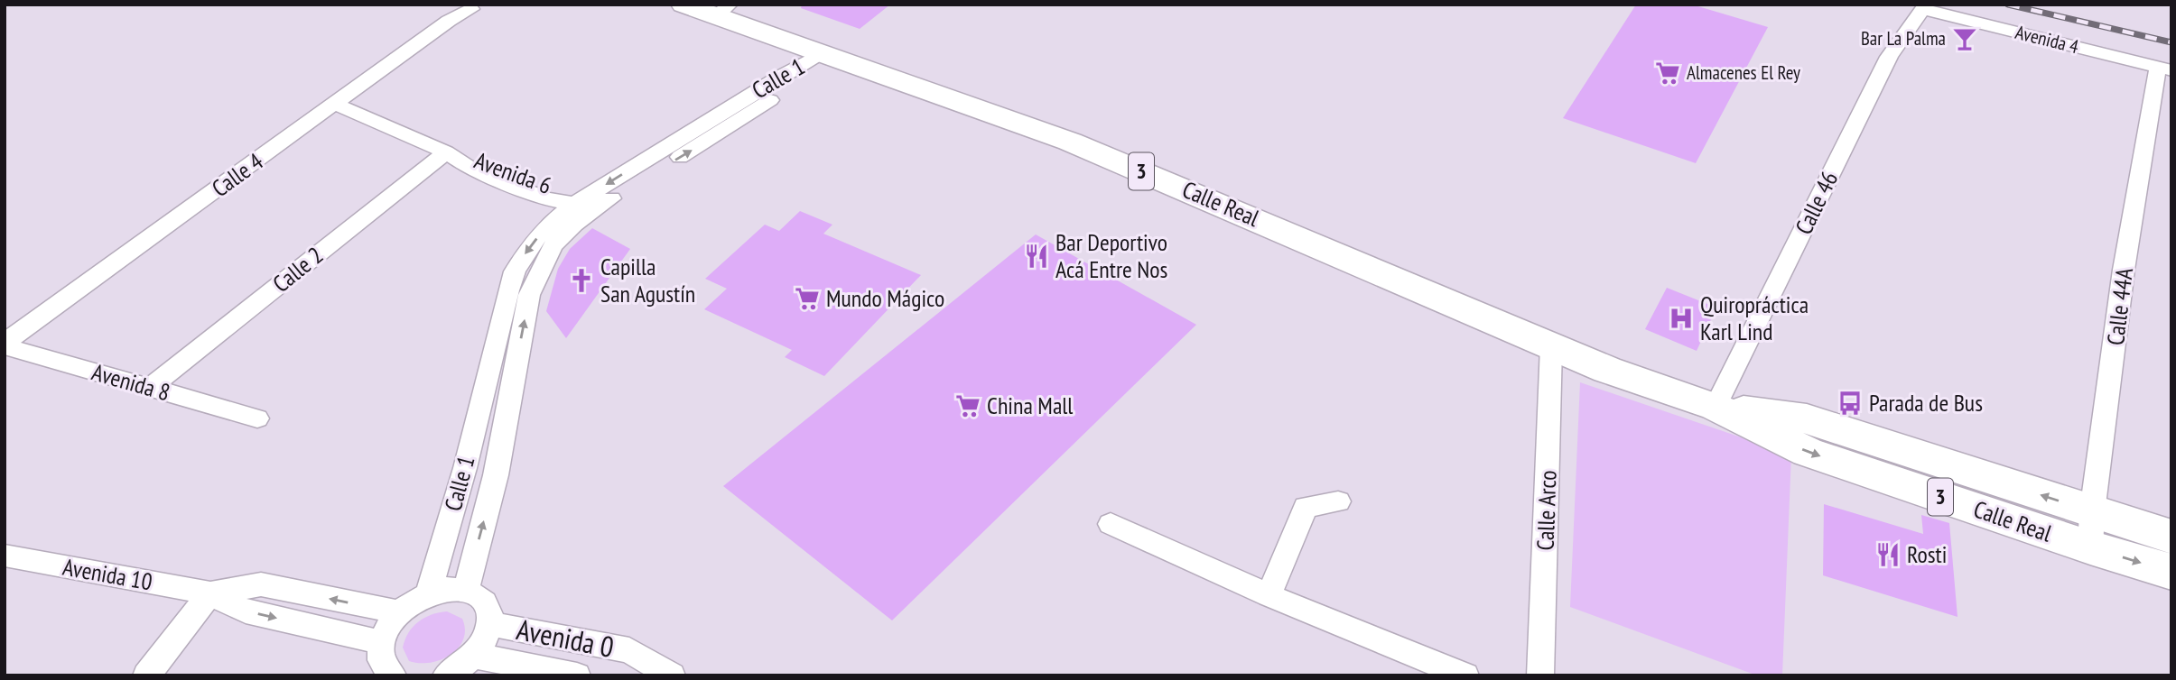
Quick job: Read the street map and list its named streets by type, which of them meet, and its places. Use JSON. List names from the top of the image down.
{
  "streets": {
    "main road": ["3", "Calle Real"],
    "street": [
      "Avenida 4",
      "Calle 1",
      "Avenida 6",
      "Calle 4",
      "Calle 46",
      "Calle 2",
      "Calle 44A",
      "Avenida 8",
      "Calle Arco",
      "Avenida 10",
      "Avenida 0"
    ]
  },
  "crossings": [
    ["Avenida 4", "Calle 46"],
    ["Avenida 4", "Calle 44A"],
    ["Calle 1", "Avenida 6"],
    ["Calle 1", "Calle Real"],
    ["Avenida 6", "Calle 4"],
    ["Avenida 6", "Calle 2"],
    ["Calle 4", "Avenida 8"],
    ["Calle 46", "Calle Real"],
    ["Calle Real", "Calle 44A"],
    ["Calle Real", "Calle Arco"],
    ["Calle 2", "Avenida 8"]
  ],
  "places": {
    "bar": ["Bar La Palma"],
    "supermarket": ["Almacenes El Rey", "Mundo Mágico", "China Mall"],
    "restaurant": ["Bar Deportivo Acá Entre Nos", "Rosti"],
    "church": ["Capilla San Agustín"],
    "hospital": ["Quiropráctica Karl Lind"],
    "bus stop": ["Parada de Bus"]
  }
}
